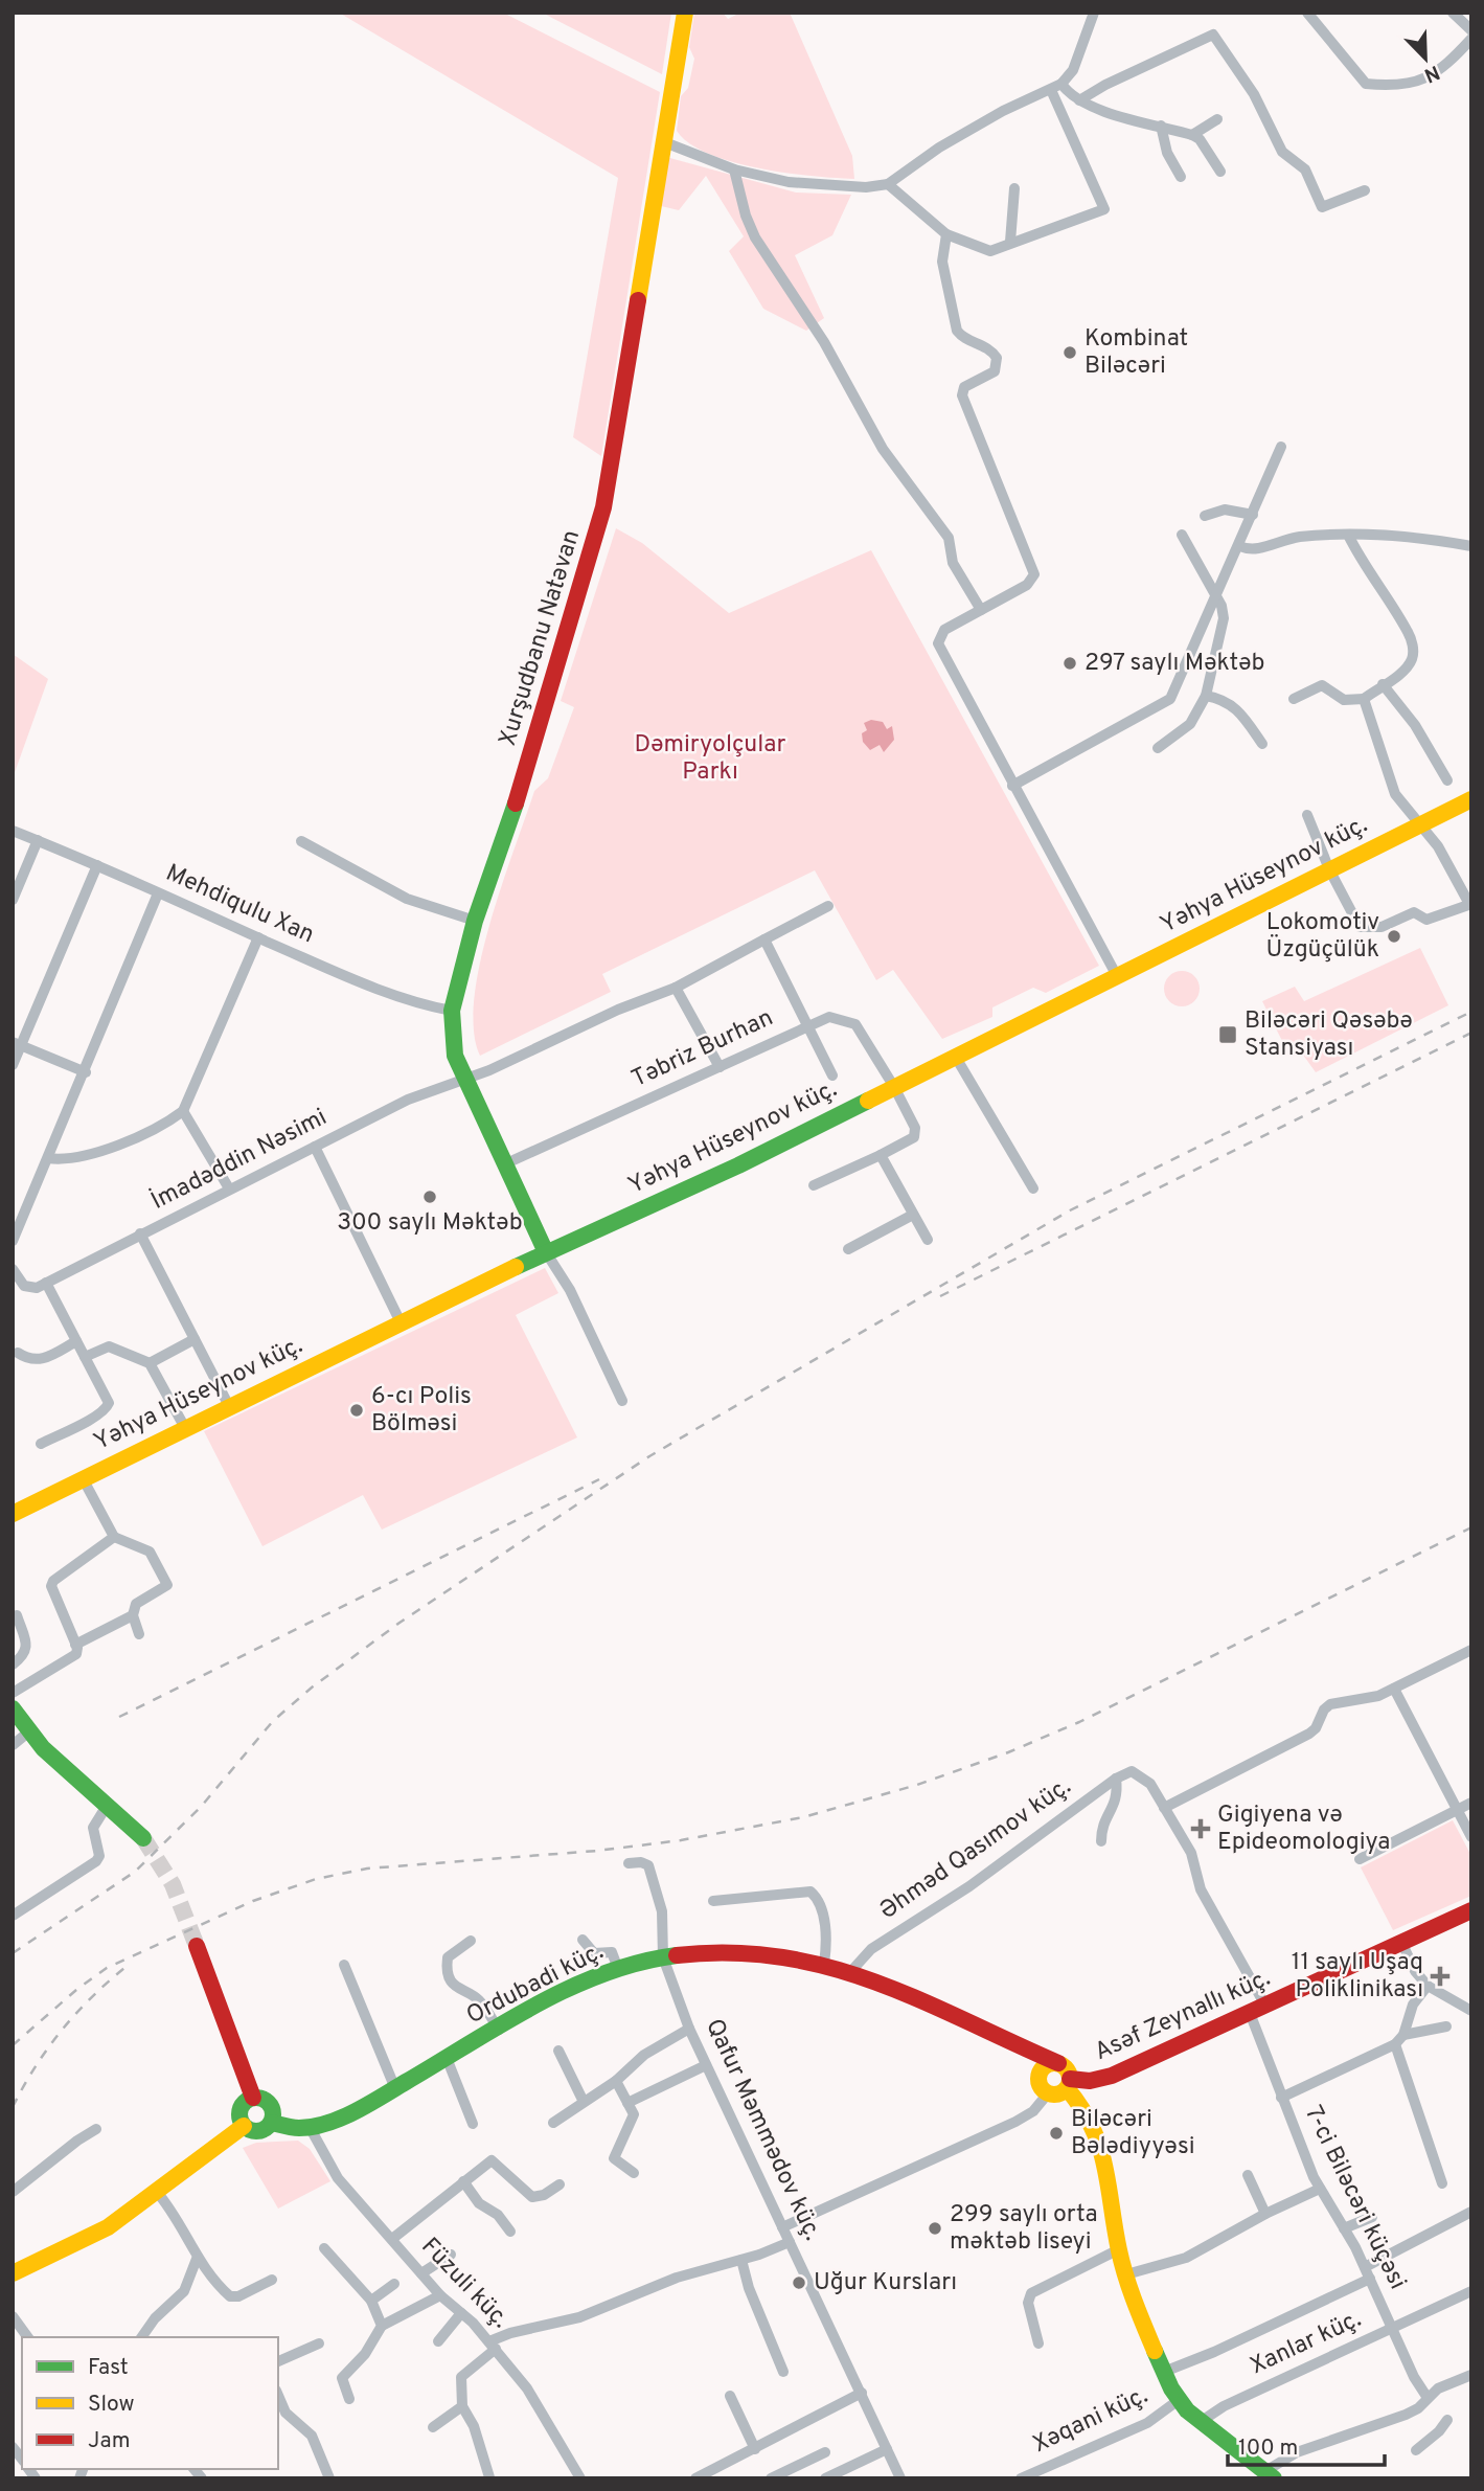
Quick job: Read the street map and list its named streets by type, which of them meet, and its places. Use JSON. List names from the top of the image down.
{
  "streets": {
    "main road": [
      "Xurşudbanu Natəvan",
      "Yəhya Hüseynov küç.",
      "Ordubadi küç.",
      "Asəf Zeynallı küç."
    ],
    "street": [
      "Mehdiqulu Xan",
      "Təbriz Burhan",
      "İmadəddin Nəsimi",
      "Əhməd Qasımov küç.",
      "Qafur Məmmədov küç.",
      "7-ci Biləcəri küçəsi",
      "Füzuli küç.",
      "Xanlar küç.",
      "Xəqani küç."
    ]
  },
  "crossings": [
    ["Xurşudbanu Natəvan", "Yəhya Hüseynov küç."],
    ["Xurşudbanu Natəvan", "Mehdiqulu Xan"],
    ["Xurşudbanu Natəvan", "Təbriz Burhan"],
    ["Xurşudbanu Natəvan", "İmadəddin Nəsimi"],
    ["Yəhya Hüseynov küç.", "Təbriz Burhan"],
    ["Əhməd Qasımov küç.", "Ordubadi küç."],
    ["Ordubadi küç.", "Qafur Məmmədov küç."],
    ["Ordubadi küç.", "Füzuli küç."],
    ["Asəf Zeynallı küç.", "7-ci Biləcəri küçəsi"],
    ["7-ci Biləcəri küçəsi", "Xanlar küç."]
  ],
  "parks": ["Dəmiryolçular Parkı"],
  "places": {
    "other": [
      "Kombinat Biləcəri",
      "297 saylı Məktəb",
      "Lokomotiv Üzgüçülük",
      "300 saylı Məktəb",
      "6-cı Polis Bölməsi",
      "Biləcəri Bələdiyyəsi",
      "299 saylı orta məktəb liseyi",
      "Uğur Kursları"
    ],
    "transit": ["Biləcəri Qəsəbə Stansiyası"],
    "health": ["Gigiyena və Epideomologiya", "11 saylı Uşaq Poliklinikası"]
  },
  "legend": ["Fast", "Slow", "Jam"],
  "scale_bar": "100 m",
  "north": "bottom right"
}
